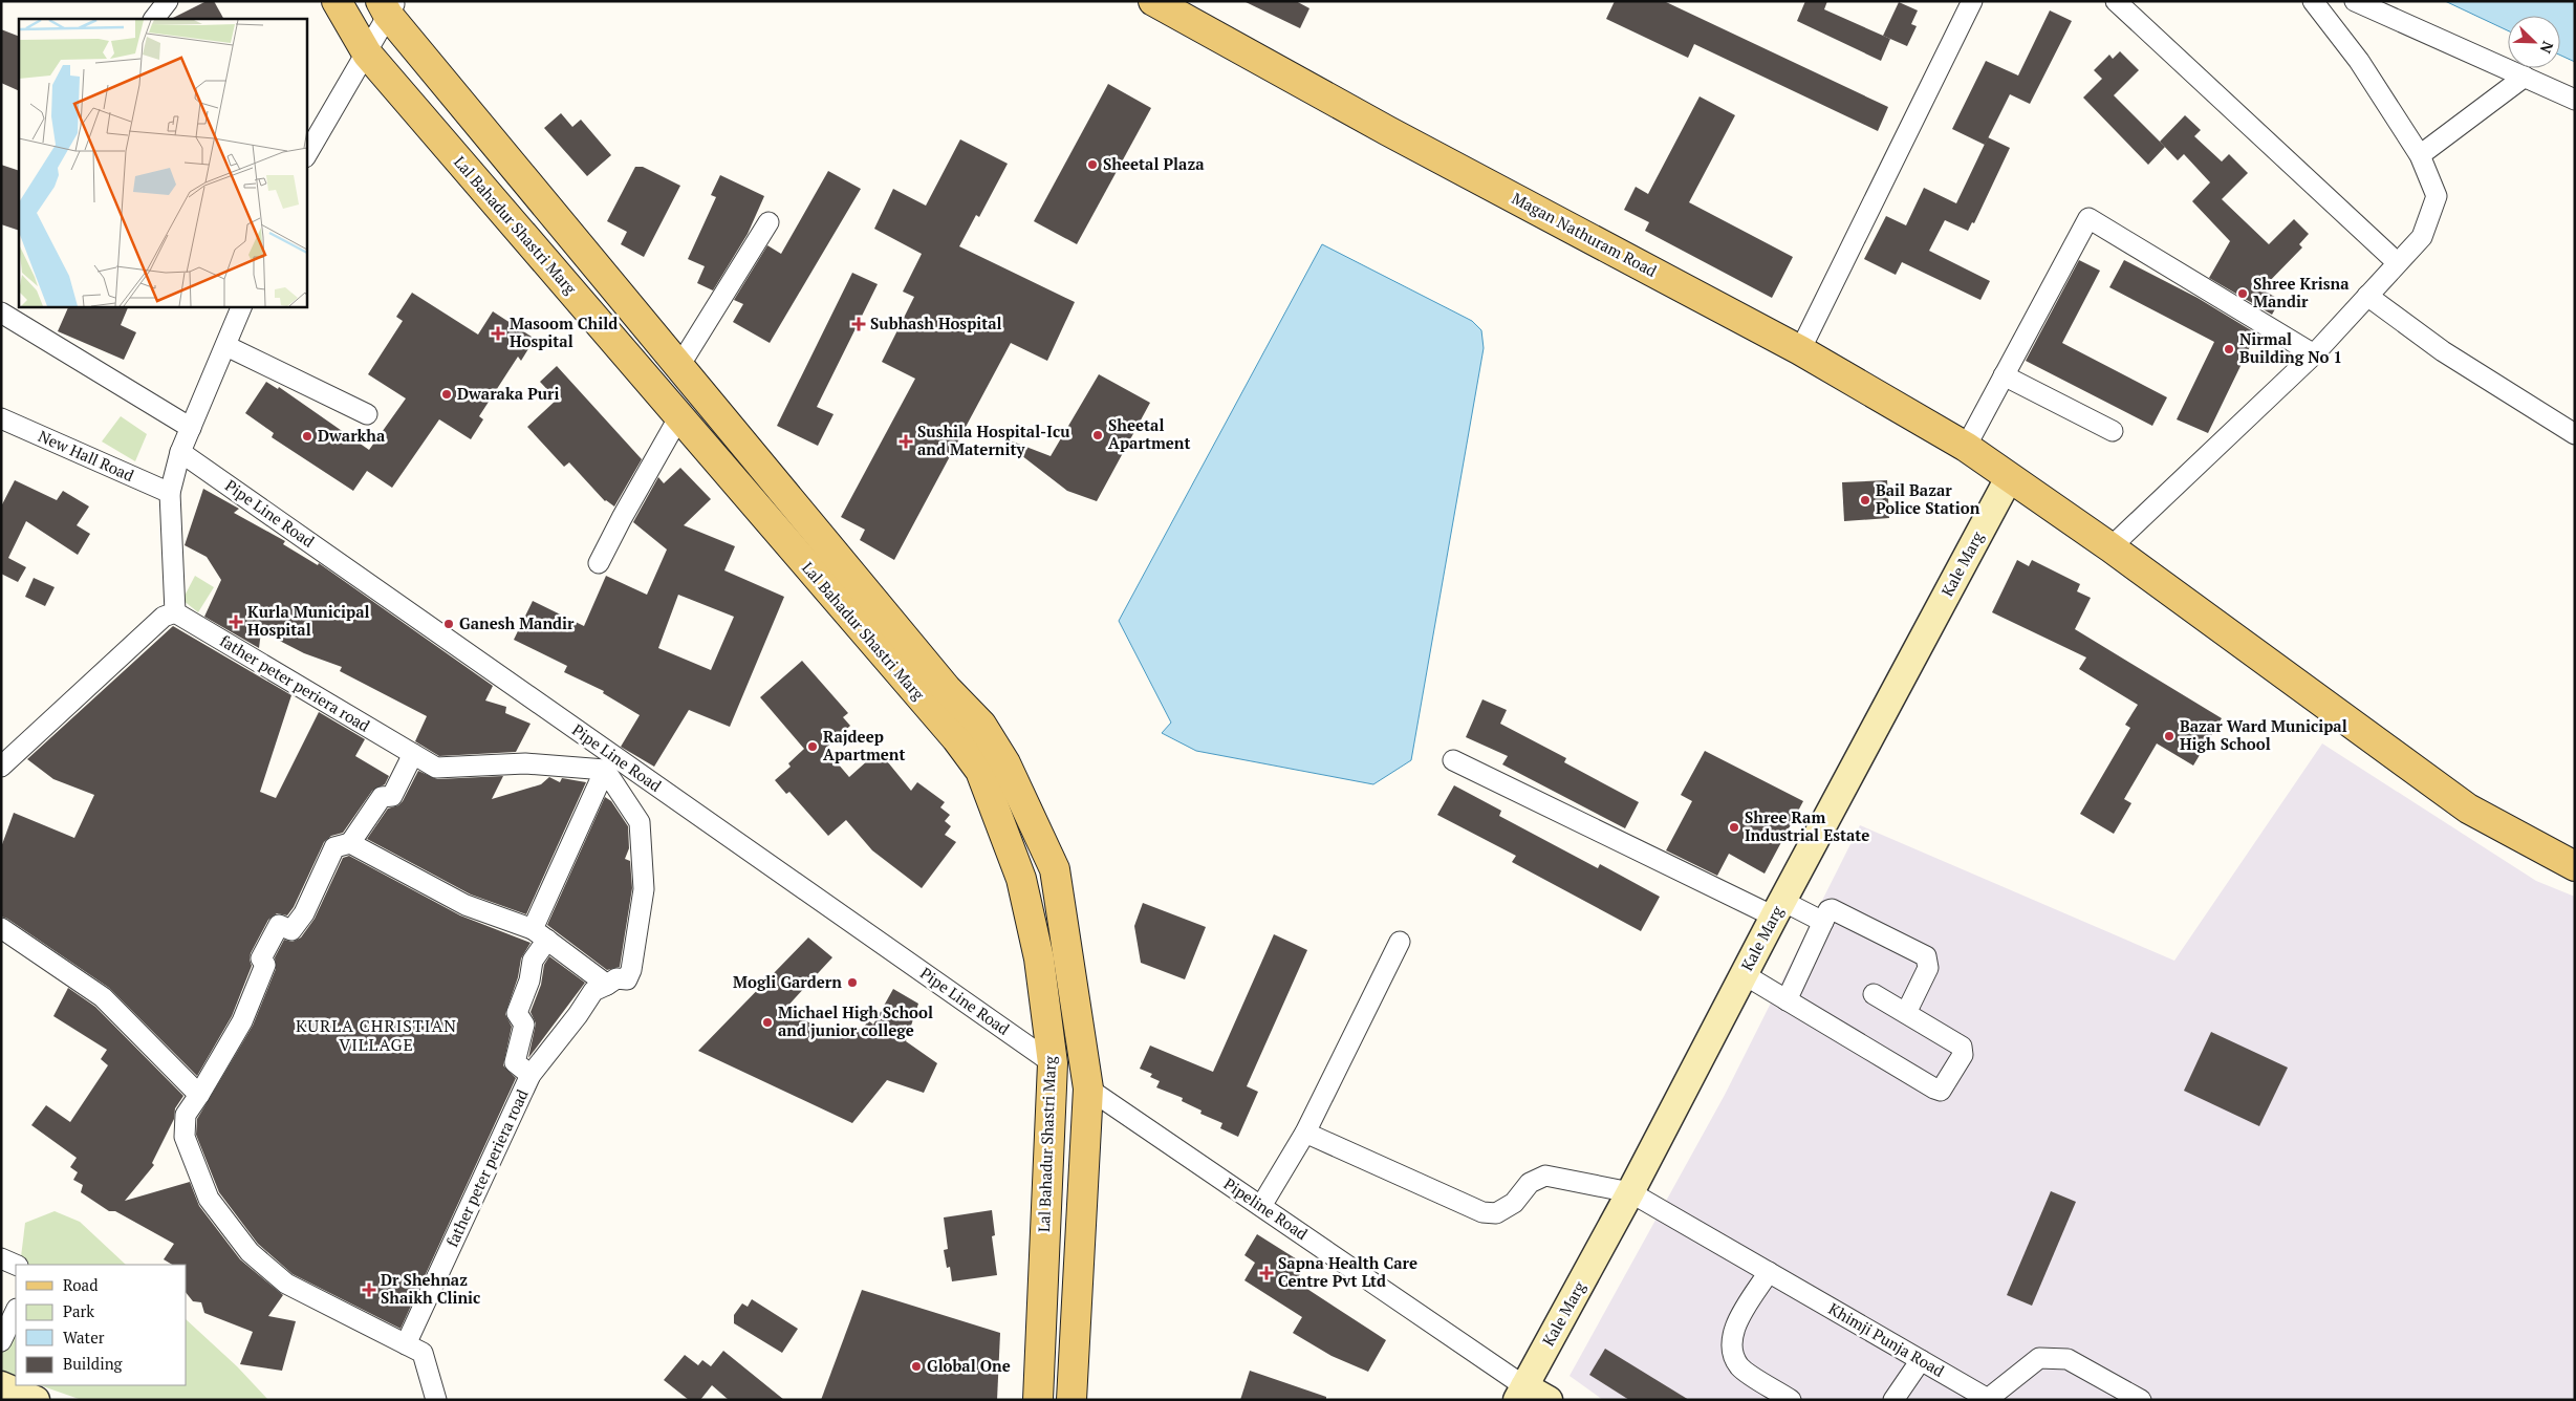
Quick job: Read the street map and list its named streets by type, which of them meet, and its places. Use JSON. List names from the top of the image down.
{
  "streets": {
    "main road": [
      "Lal Bahadur Shastri Marg",
      "Magan Nathuram Road",
      "Kale Marg",
      "Pipeline Road"
    ],
    "street": [
      "New Hall Road",
      "Pipe Line Road",
      "father peter periera road",
      "Khimji Punja Road"
    ]
  },
  "crossings": [
    ["Lal Bahadur Shastri Marg", "Pipe Line Road"],
    ["Lal Bahadur Shastri Marg", "Pipeline Road"],
    ["Magan Nathuram Road", "Kale Marg"],
    ["Kale Marg", "Pipeline Road"],
    ["Kale Marg", "Khimji Punja Road"]
  ],
  "districts": ["KURLA CHRISTIAN VILLAGE"],
  "places": {
    "other": [
      "Sheetal Plaza",
      "Shree Krisna Mandir",
      "Nirmal Building No 1",
      "Dwaraka Puri",
      "Sheetal Apartment",
      "Dwarkha",
      "Bail Bazar Police Station",
      "Ganesh Mandir",
      "Bazar Ward Municipal High School",
      "Rajdeep Apartment",
      "Shree Ram Industrial Estate",
      "Mogli Gardern",
      "Michael High School and junior college",
      "Global One"
    ],
    "health": [
      "Subhash Hospital",
      "Masoom Child Hospital",
      "Sushila Hospital-Icu and Maternity",
      "Kurla Municipal Hospital",
      "Sapna Health Care Centre Pvt Ltd",
      "Dr Shehnaz Shaikh Clinic"
    ]
  },
  "legend": [
    "Road",
    "Park",
    "Water",
    "Building"
  ],
  "north": "bottom right"
}
